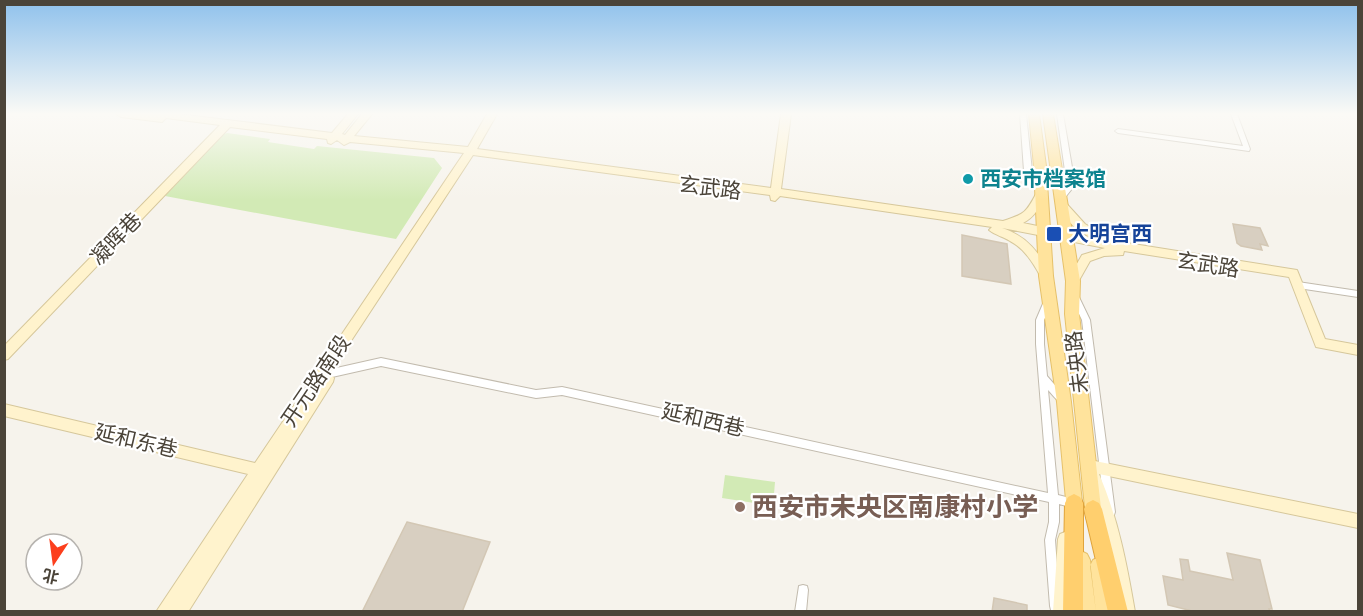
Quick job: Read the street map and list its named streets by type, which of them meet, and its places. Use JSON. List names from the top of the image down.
{
  "streets": {
    "main road": ["未央路"],
    "street": [
      "玄武路",
      "凝晖巷",
      "开元路南段",
      "延和西巷",
      "延和东巷"
    ]
  },
  "crossings": [
    ["玄武路", "未央路"],
    ["玄武路", "开元路南段"],
    ["开元路南段", "延和西巷"],
    ["开元路南段", "延和东巷"]
  ],
  "places": {
    "other": ["西安市档案馆", "西安市未央区南康村小学"],
    "transit": ["大明宫西"]
  },
  "north": "bottom"
}
